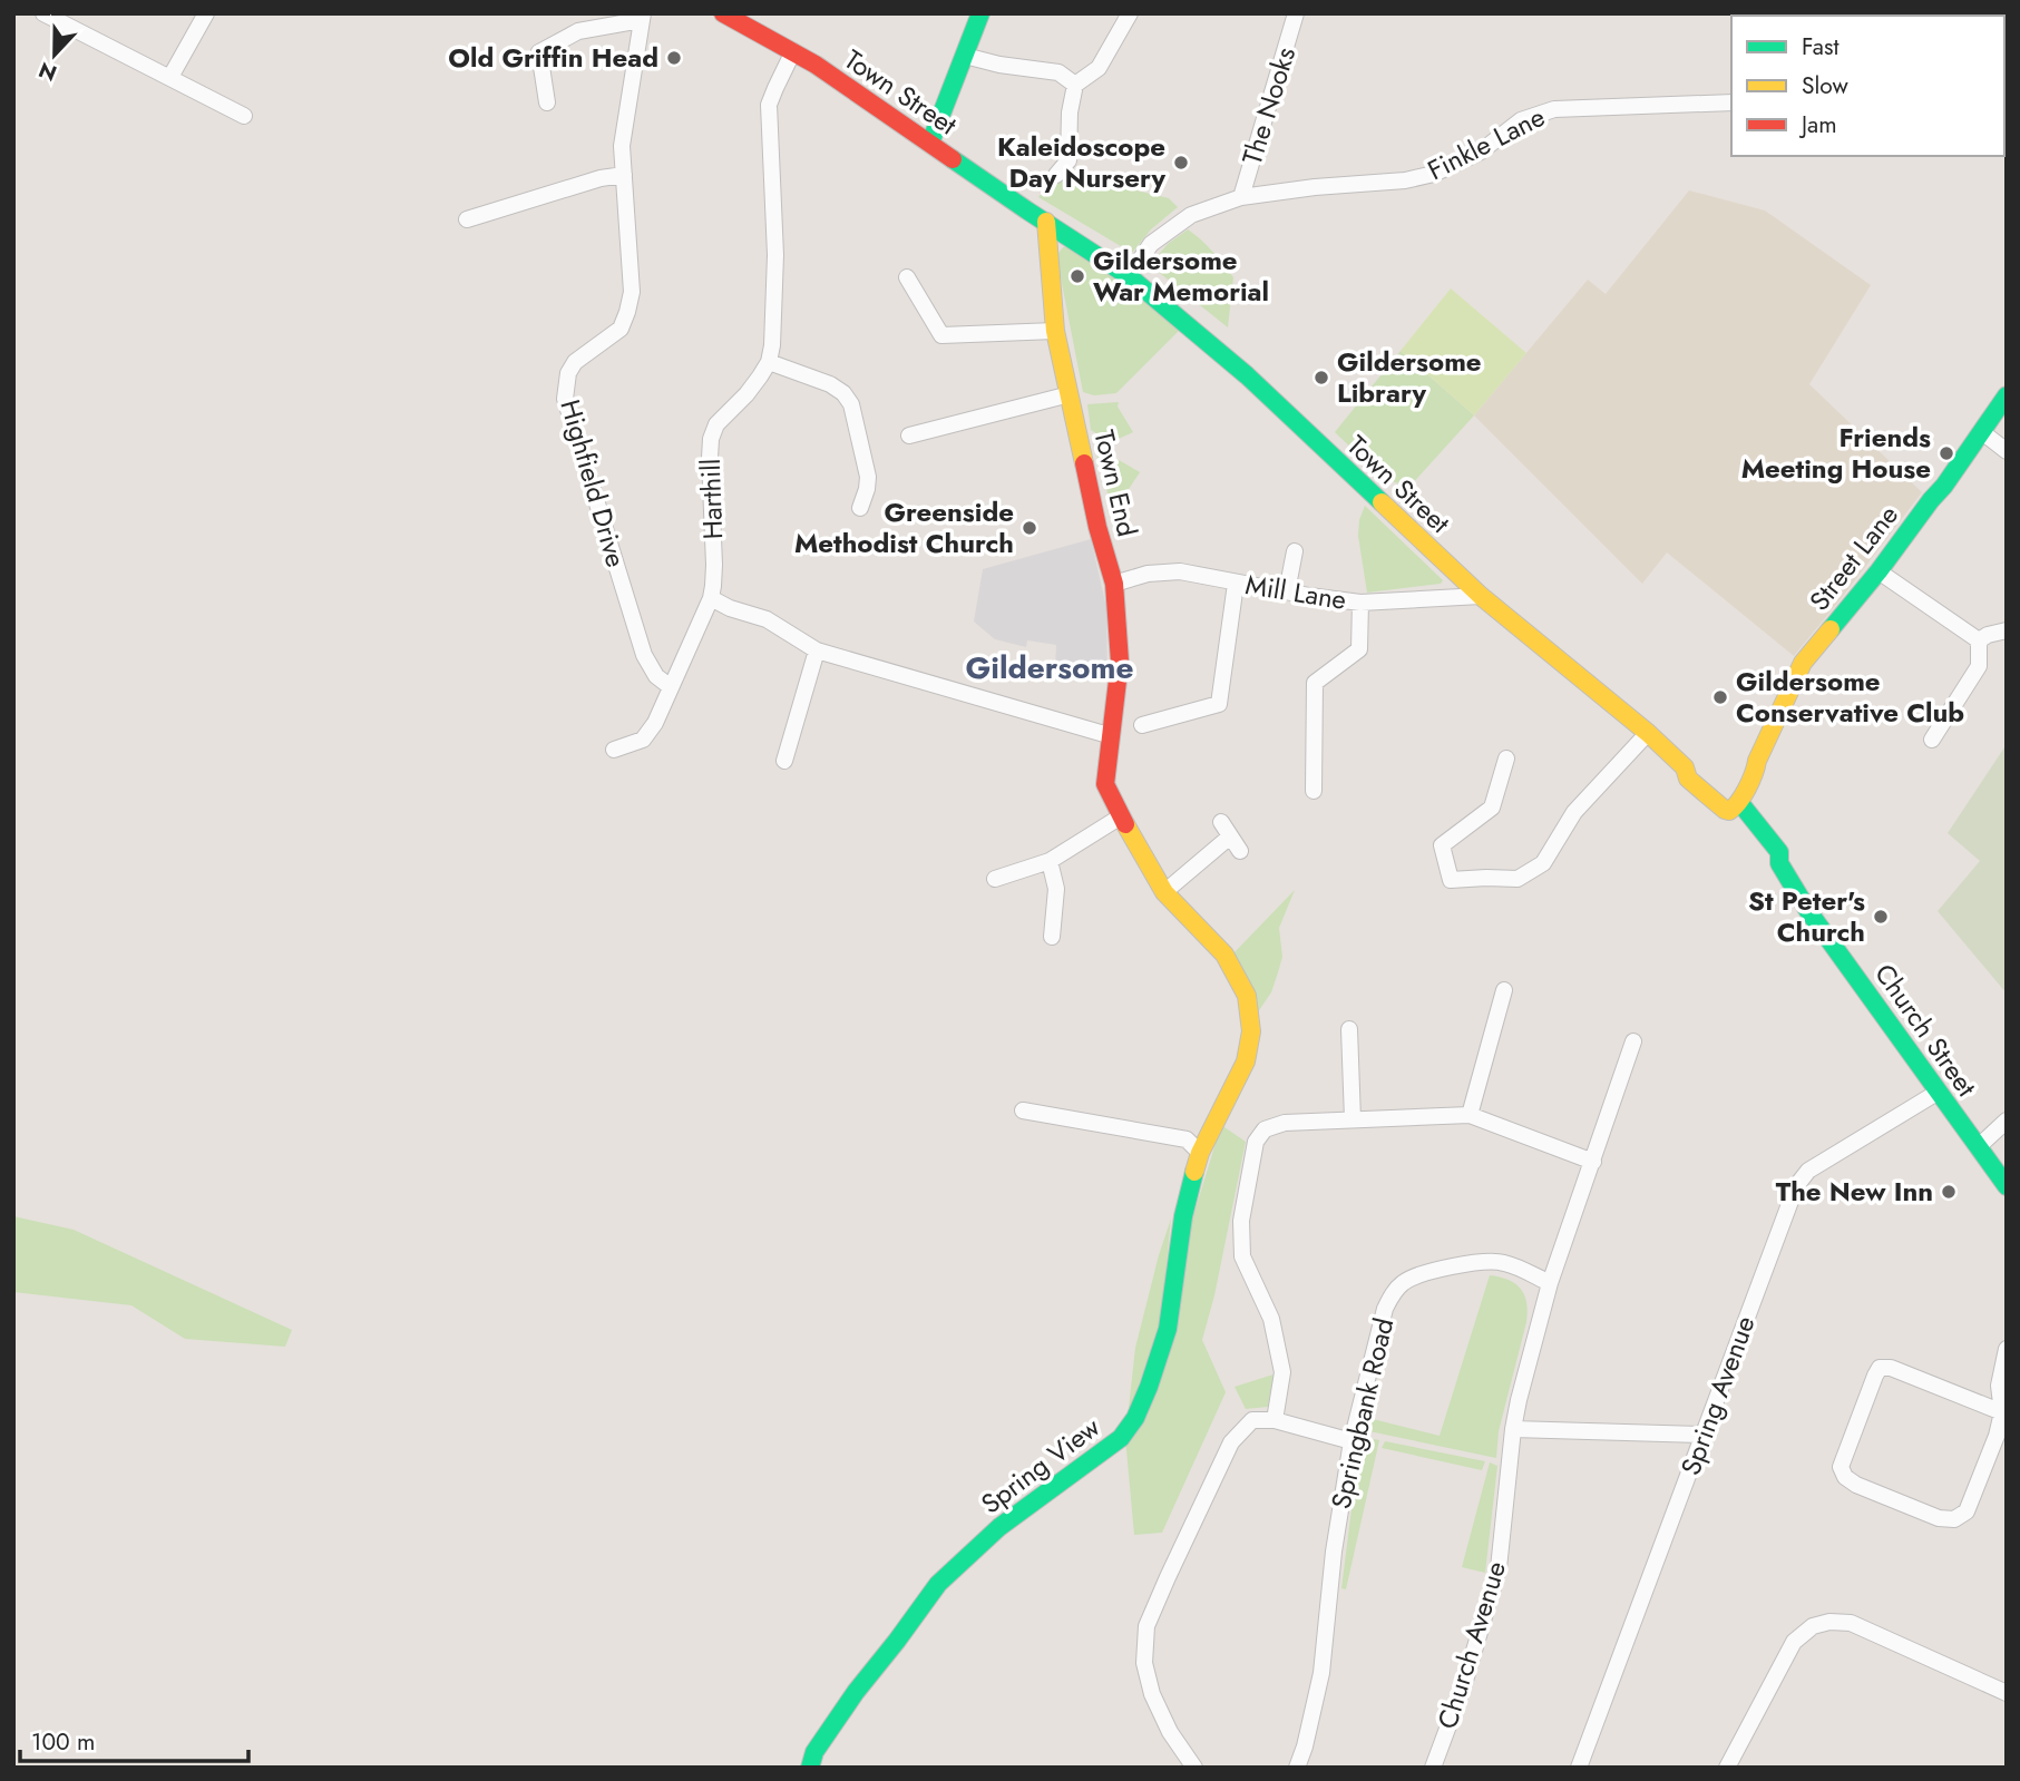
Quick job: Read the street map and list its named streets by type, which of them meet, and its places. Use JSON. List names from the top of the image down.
{
  "streets": {
    "street": [
      "Town Street",
      "The Nooks",
      "Finkle Lane",
      "Highfield Drive",
      "Town End",
      "Harthill",
      "Street Lane",
      "Mill Lane",
      "Church Street",
      "Spring Avenue",
      "Springbank Road",
      "Spring View",
      "Church Avenue"
    ]
  },
  "crossings": [
    ["Town Street", "Finkle Lane"],
    ["Town Street", "Town End"],
    ["Town Street", "Harthill"],
    ["Town Street", "Street Lane"],
    ["Town Street", "Mill Lane"],
    ["Town Street", "Church Street"],
    ["The Nooks", "Finkle Lane"],
    ["Highfield Drive", "Harthill"],
    ["Town End", "Mill Lane"],
    ["Town End", "Spring View"],
    ["Street Lane", "Church Street"],
    ["Mill Lane", "Spring View"],
    ["Church Street", "Spring Avenue"],
    ["Springbank Road", "Church Avenue"]
  ],
  "districts": ["Gildersome"],
  "places": [
    "Old Griffin Head",
    "Kaleidoscope Day Nursery",
    "Gildersome War Memorial",
    "Gildersome Library",
    "Friends Meeting House",
    "Greenside Methodist Church",
    "Gildersome Conservative Club",
    "St Peter's Church",
    "The New Inn"
  ],
  "legend": ["Fast", "Slow", "Jam"],
  "scale_bar": "100 m",
  "north": "bottom"
}
